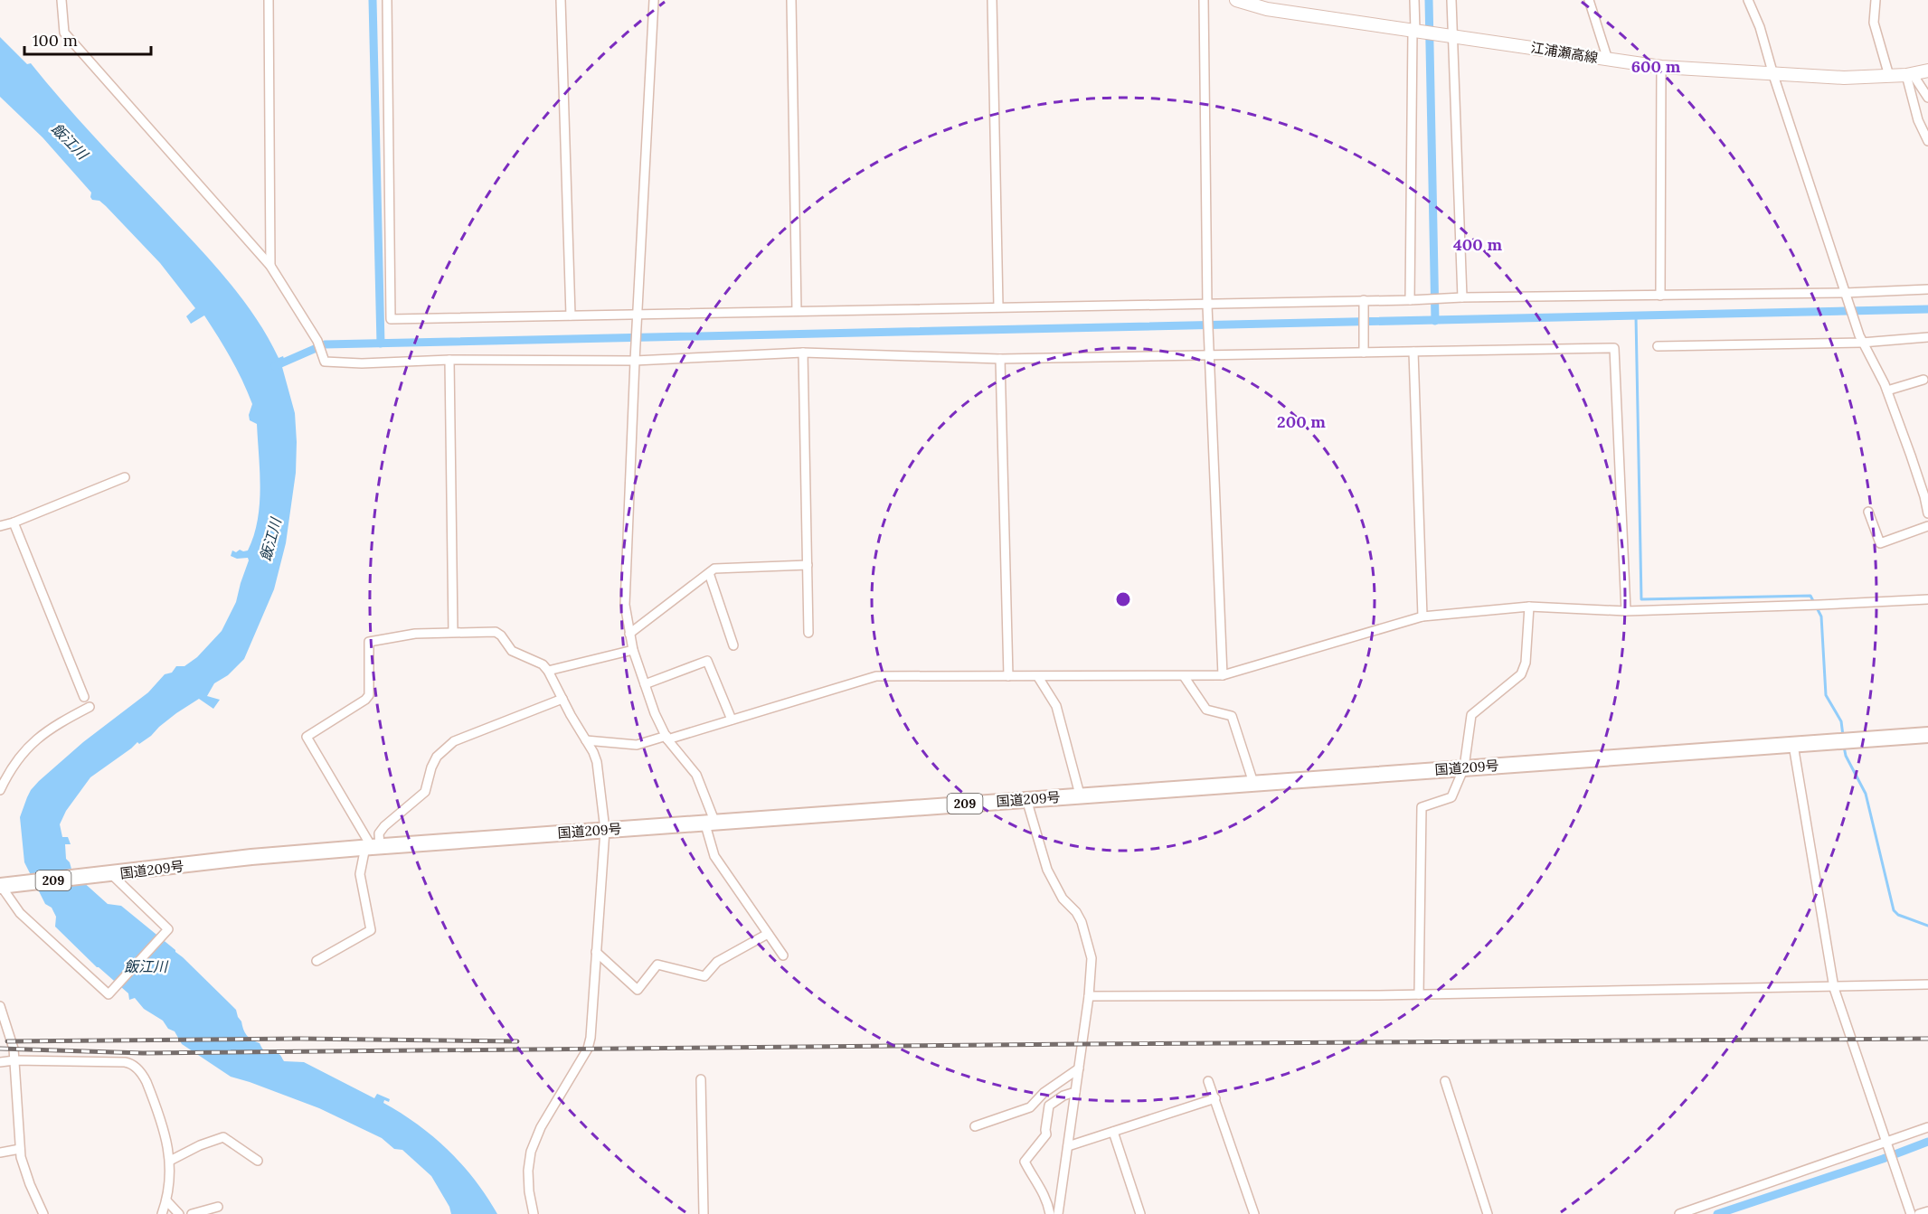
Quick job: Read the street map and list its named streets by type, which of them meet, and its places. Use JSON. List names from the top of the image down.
{
  "streets": {
    "highway": ["国道209号", "209"],
    "main road": ["江浦瀬高線"]
  },
  "water": ["飯江川"],
  "scale_bar": "100 m",
  "rings": ["600 m", "400 m", "200 m"]
}
